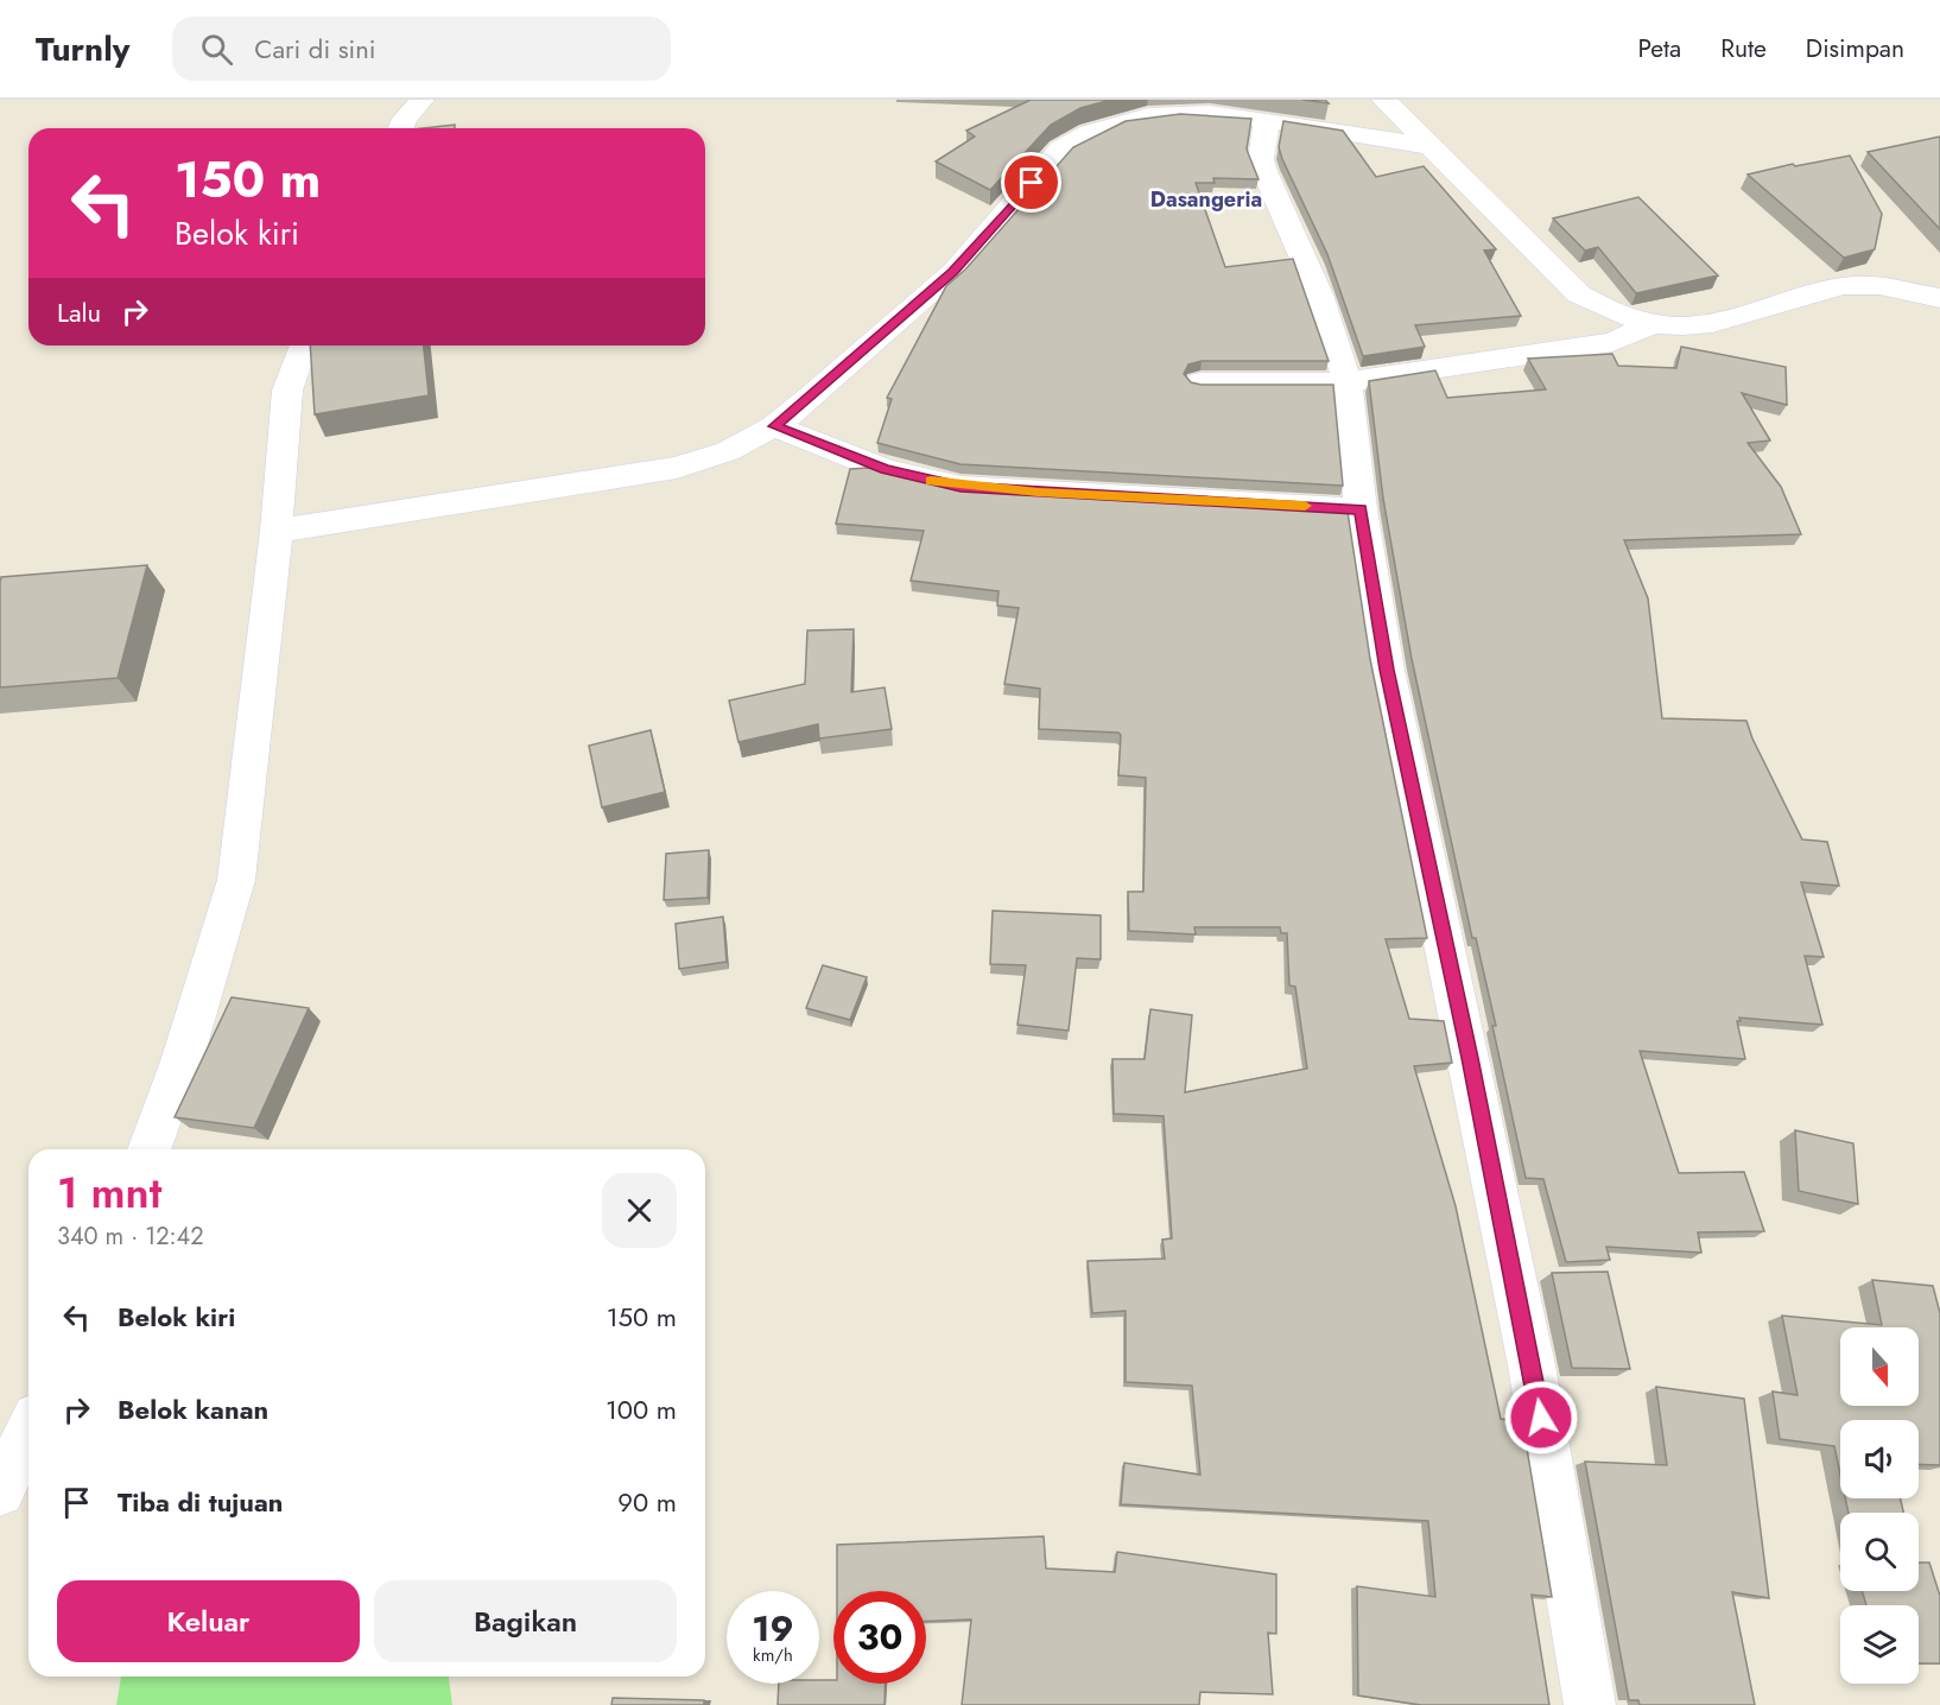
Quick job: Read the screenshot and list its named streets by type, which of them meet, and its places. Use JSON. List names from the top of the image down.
{
  "districts": ["Dasangeria"],
  "north": "bottom",
  "page": {
    "header": "Turnly",
    "search": "Cari di sini",
    "nav": ["Peta", "Rute", "Disimpan"],
    "turn": ["150 m", "Belok kiri"],
    "then": "Lalu",
    "heading": ["1 mnt", "340 m · 12:42"],
    "list": [
      {
        "name": "Belok kiri",
        "value": "150 m"
      },
      {
        "name": "Belok kanan",
        "value": "100 m"
      },
      {
        "name": "Tiba di tujuan",
        "value": "90 m"
      }
    ],
    "buttons": ["Keluar", "Bagikan"],
    "speed": "19 km/h",
    "limit": "30"
  }
}
